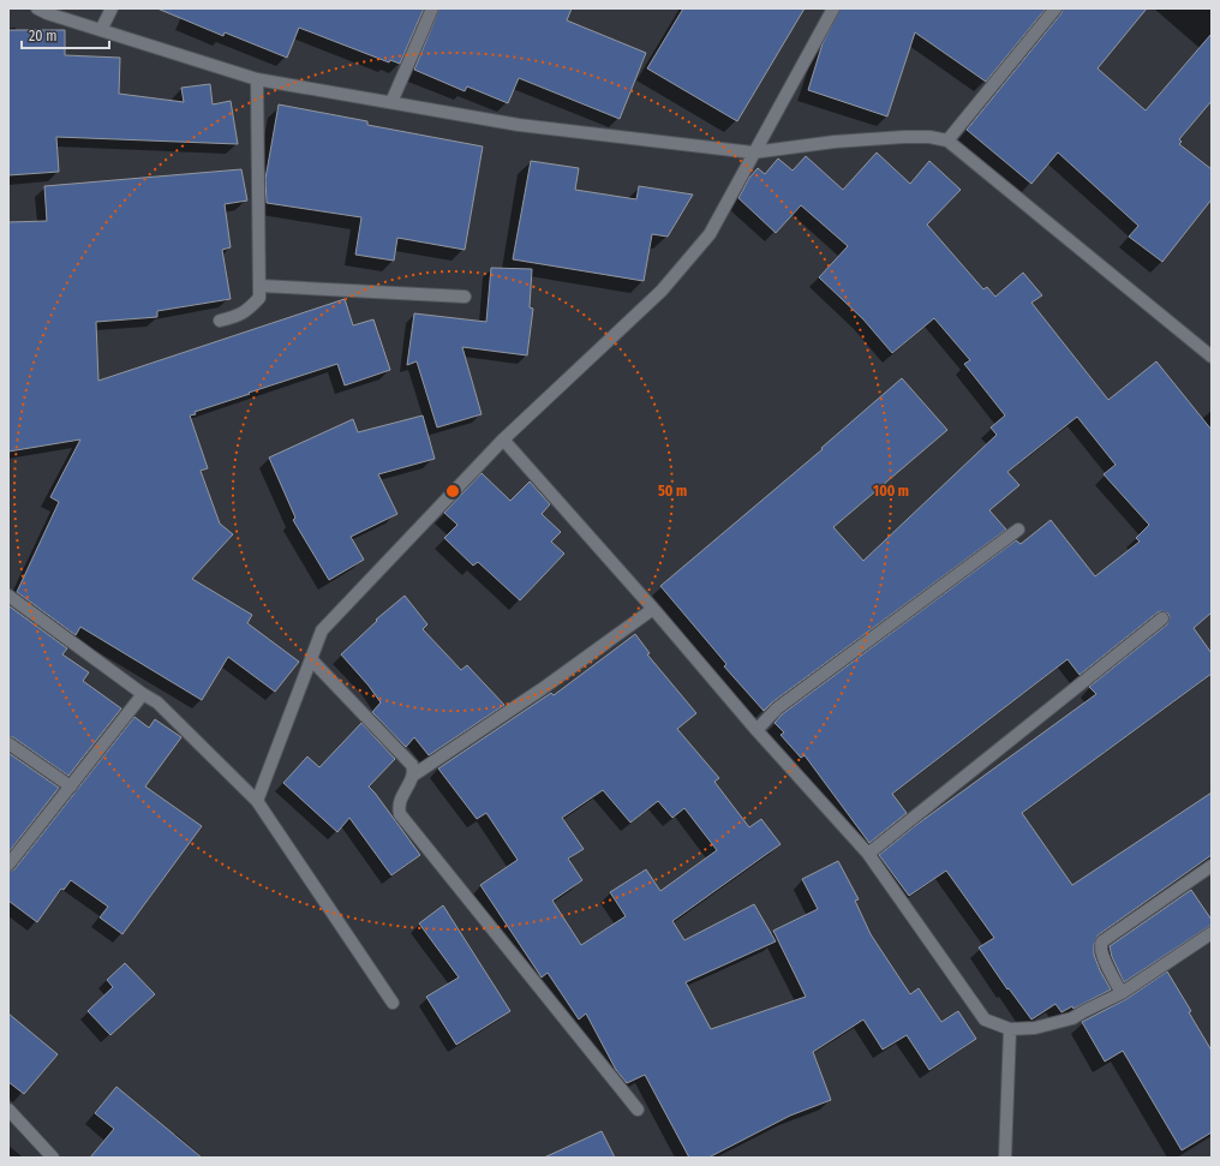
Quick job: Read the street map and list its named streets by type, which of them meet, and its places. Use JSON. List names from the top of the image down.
{
  "scale_bar": "20 m",
  "rings": ["50 m", "100 m"]
}
